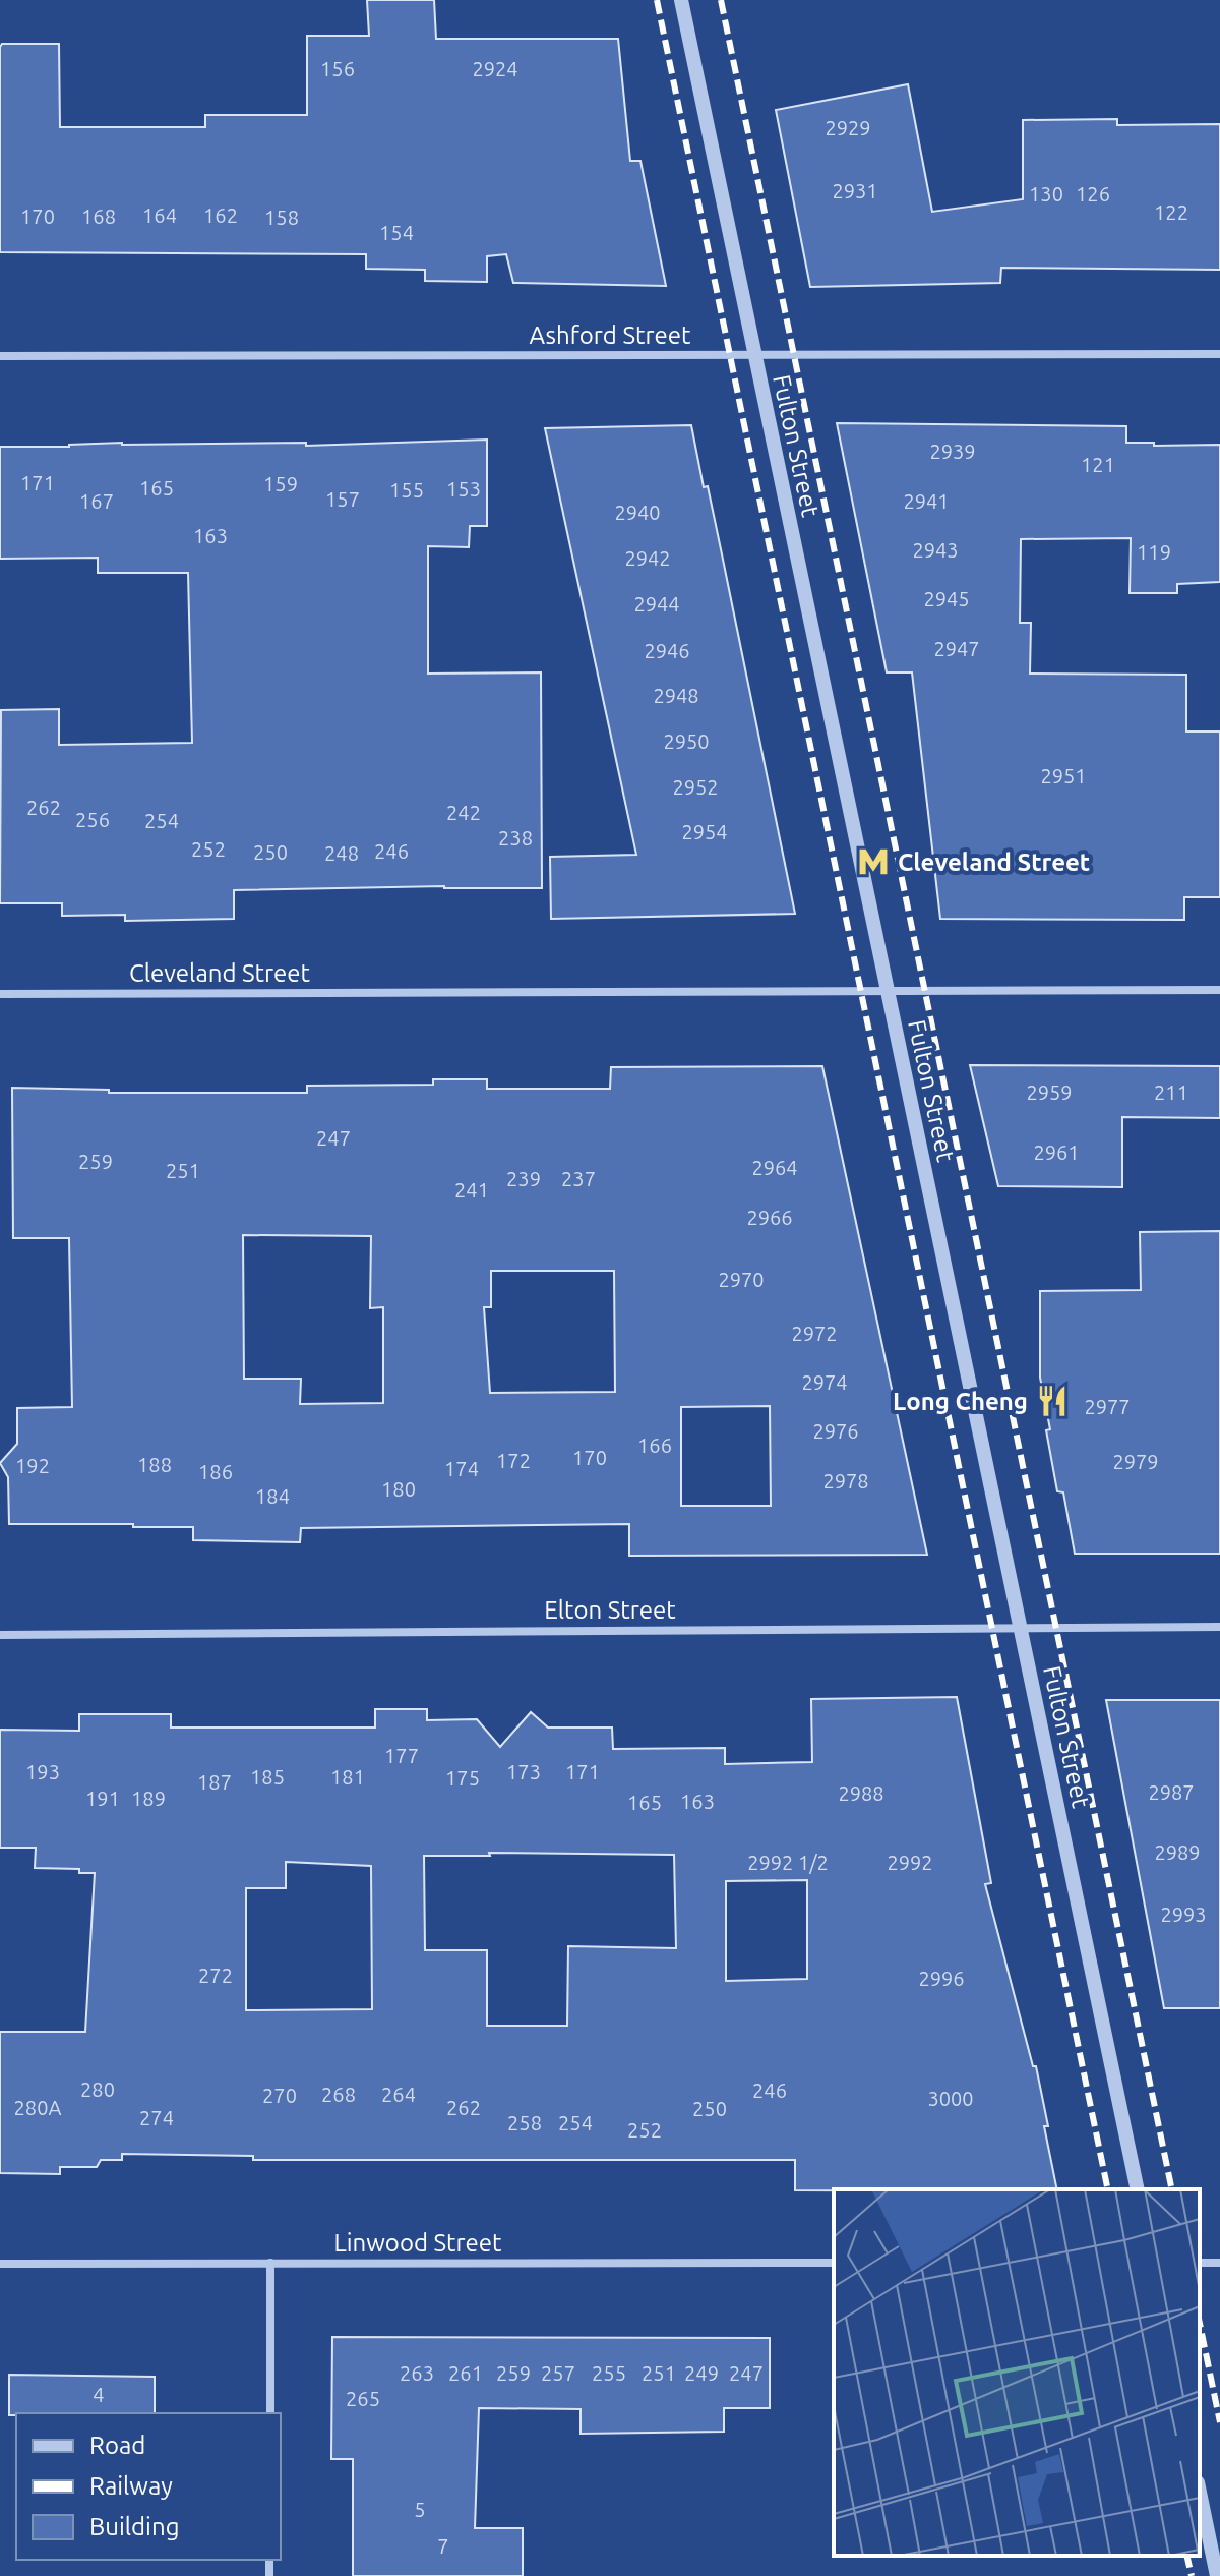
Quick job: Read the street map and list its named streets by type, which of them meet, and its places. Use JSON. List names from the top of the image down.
{
  "streets": {
    "street": [
      "Ashford Street",
      "Fulton Street",
      "Cleveland Street",
      "Elton Street",
      "Linwood Street"
    ]
  },
  "crossings": [
    ["Ashford Street", "Fulton Street"],
    ["Fulton Street", "Cleveland Street"],
    ["Fulton Street", "Elton Street"]
  ],
  "places": {
    "metro station": ["Cleveland Street"],
    "restaurant": ["Long Cheng"]
  },
  "house_numbers": [
    "156",
    "2924",
    "2929",
    "2931",
    "130",
    "126",
    "122",
    "164",
    "162",
    "170",
    "168",
    "158",
    "154",
    "2939",
    "121",
    "171",
    "159",
    "165",
    "153",
    "155",
    "157",
    "167",
    "2941",
    "2940",
    "163",
    "2943",
    "119",
    "2942",
    "2945",
    "2944",
    "2947",
    "2946",
    "2948",
    "2950",
    "2951",
    "2952",
    "262",
    "242",
    "256",
    "254",
    "2954",
    "238",
    "252",
    "246",
    "250",
    "248",
    "2959",
    "211",
    "247",
    "2961",
    "259",
    "2964",
    "251",
    "239",
    "237",
    "241",
    "2966",
    "2970",
    "2972",
    "2974",
    "2977",
    "2976",
    "166",
    "170",
    "172",
    "2979",
    "188",
    "192",
    "174",
    "186",
    "2978",
    "180",
    "184",
    "177",
    "193",
    "173",
    "171",
    "185",
    "181",
    "175",
    "187",
    "2987",
    "2988",
    "191",
    "189",
    "163",
    "165",
    "2989",
    "2992 1/2",
    "2992",
    "2993",
    "272",
    "2996",
    "280",
    "246",
    "268",
    "264",
    "270",
    "3000",
    "280A",
    "262",
    "250",
    "274",
    "258",
    "254",
    "252",
    "263",
    "261",
    "259",
    "257",
    "255",
    "251",
    "249",
    "247",
    "4",
    "265",
    "5",
    "7"
  ],
  "legend": ["Road", "Railway", "Building"]
}
